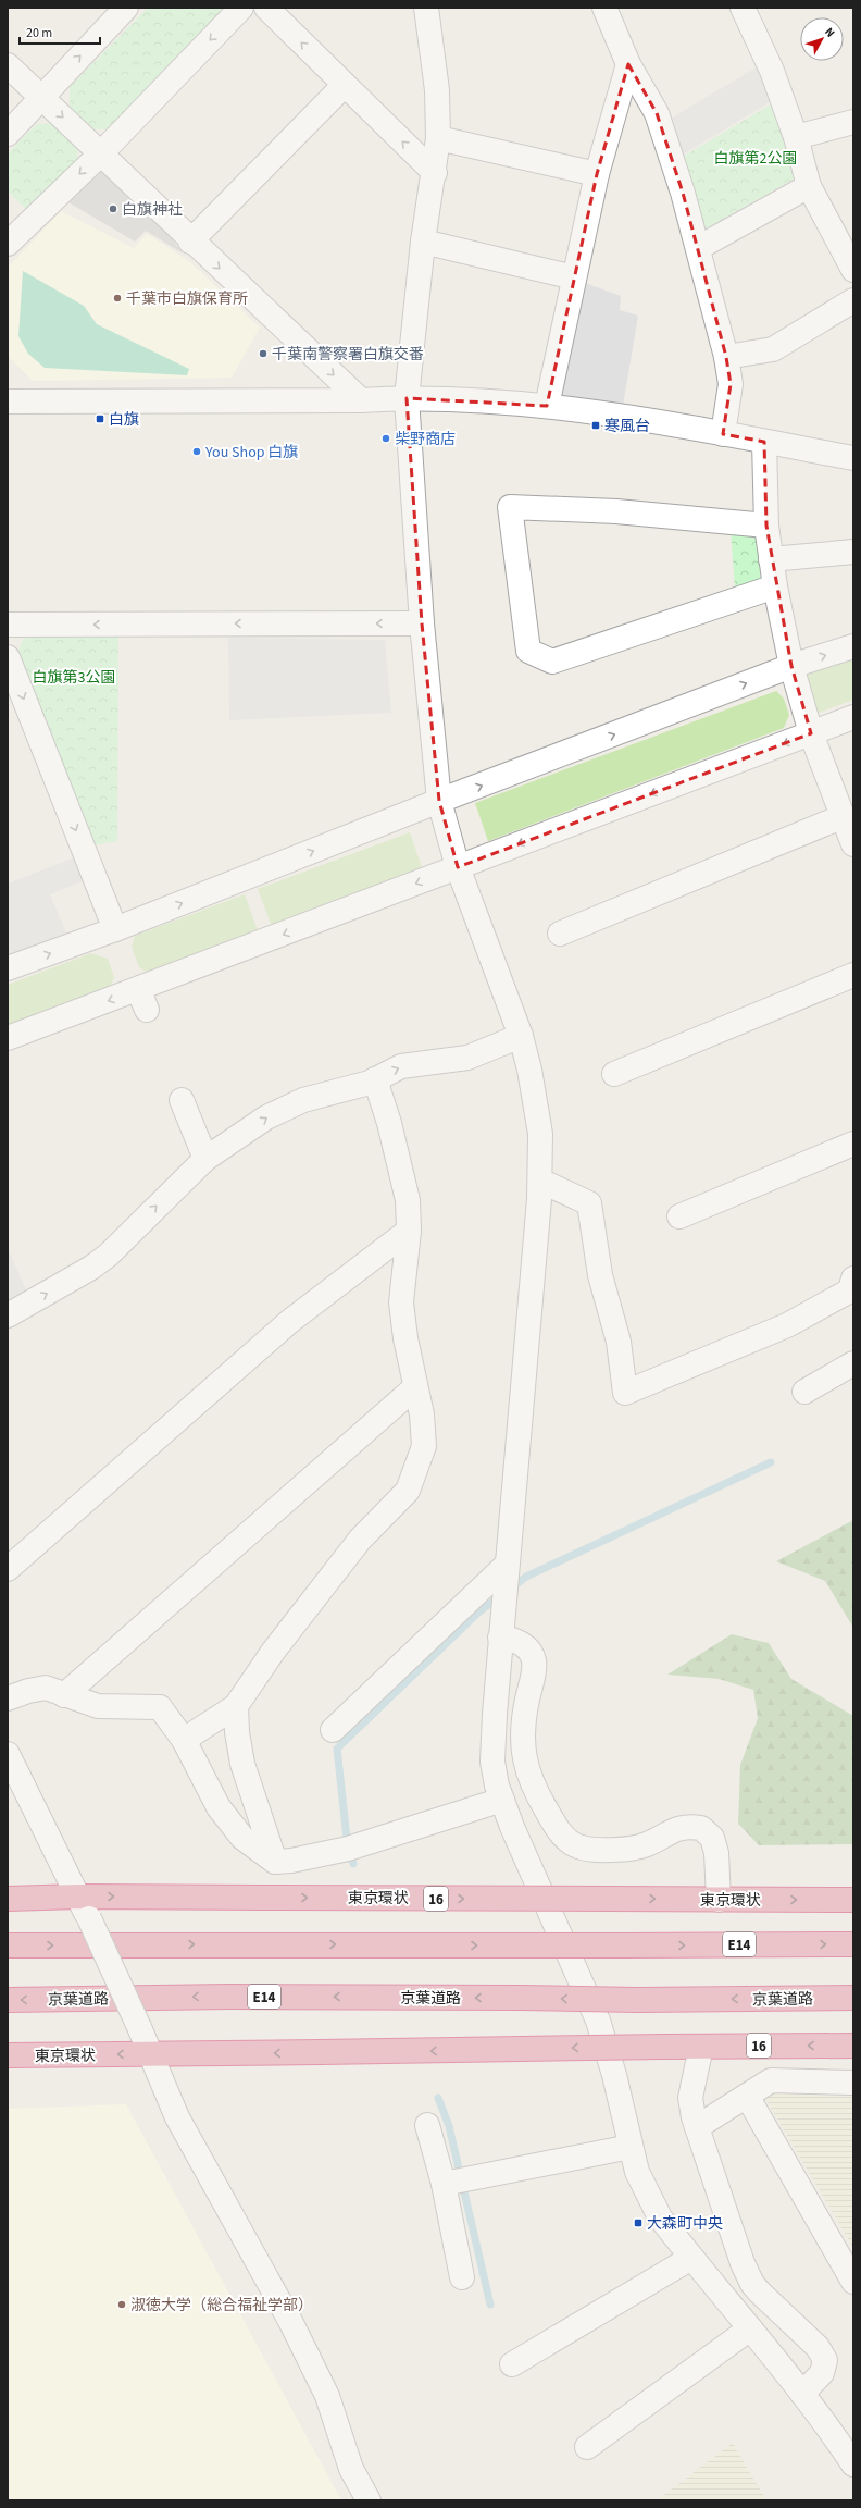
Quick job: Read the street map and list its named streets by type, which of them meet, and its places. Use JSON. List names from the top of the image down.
{
  "streets": {
    "highway": [
      "東京環状",
      "16",
      "E14",
      "京葉道路"
    ]
  },
  "parks": ["白旗第2公園", "白旗第3公園"],
  "places": {
    "other": [
      "白旗神社",
      "千葉市白旗保育所",
      "千葉南警察署白旗交番",
      "柴野商店",
      "You Shop 白旗",
      "淑徳大学（総合福祉学部）"
    ],
    "transit": ["白旗", "寒風台", "大森町中央"]
  },
  "scale_bar": "20 m",
  "north": "top right"
}
